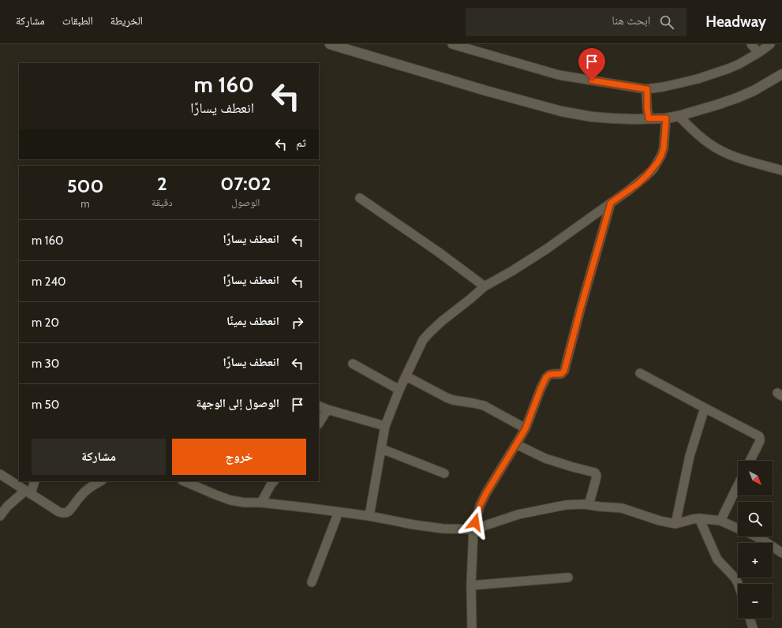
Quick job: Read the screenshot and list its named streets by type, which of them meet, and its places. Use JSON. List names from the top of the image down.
{
  "north": "bottom right",
  "page": {
    "header": "Headway",
    "search": "ابحث هنا",
    "nav": ["الخريطة", "الطبقات", "مشاركة"],
    "turn": ["160 m", "انعطف يسارًا"],
    "then": "ثم",
    "eta": [
      "07:02",
      "الوصول",
      "2",
      "دقيقة",
      "500",
      "m"
    ],
    "list": [
      {
        "name": "انعطف يسارًا",
        "value": "160 m"
      },
      {
        "name": "انعطف يسارًا",
        "value": "240 m"
      },
      {
        "name": "انعطف يمينًا",
        "value": "20 m"
      },
      {
        "name": "انعطف يسارًا",
        "value": "30 m"
      },
      {
        "name": "الوصول إلى الوجهة",
        "value": "50 m"
      }
    ],
    "buttons": ["خروج", "مشاركة"],
    "map_buttons": ["+", "−"]
  }
}
